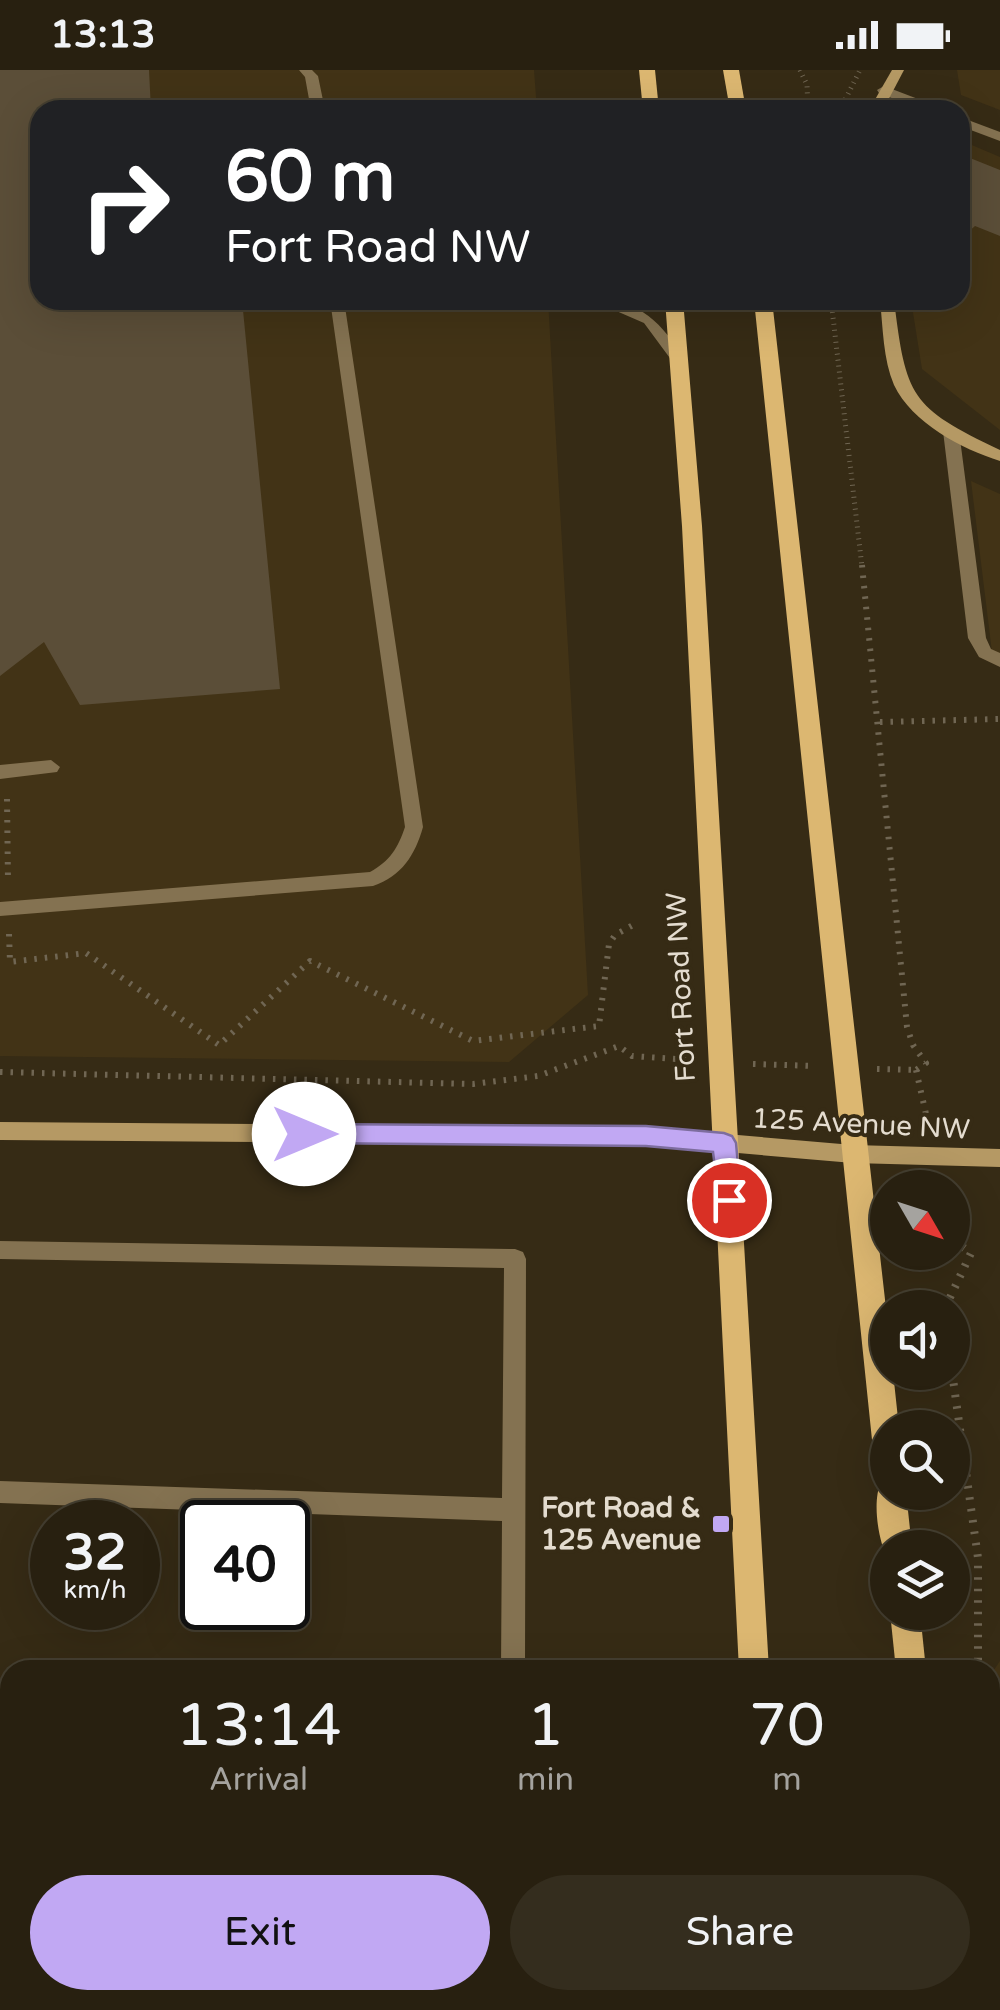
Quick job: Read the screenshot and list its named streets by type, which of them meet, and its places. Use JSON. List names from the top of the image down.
{
  "streets": {
    "main road": ["Fort Road NW"],
    "street": ["125 Avenue NW"]
  },
  "crossings": [
    ["Fort Road NW", "125 Avenue NW"]
  ],
  "places": {
    "transit": ["Fort Road & 125 Avenue"]
  },
  "north": "bottom right",
  "page": {
    "status": "13:13",
    "turn": ["60 m", "Fort Road NW"],
    "speed": "32 km/h",
    "limit": "40",
    "eta": [
      "13:14",
      "Arrival",
      "1",
      "min",
      "70",
      "m"
    ],
    "buttons": ["Exit", "Share"]
  }
}
